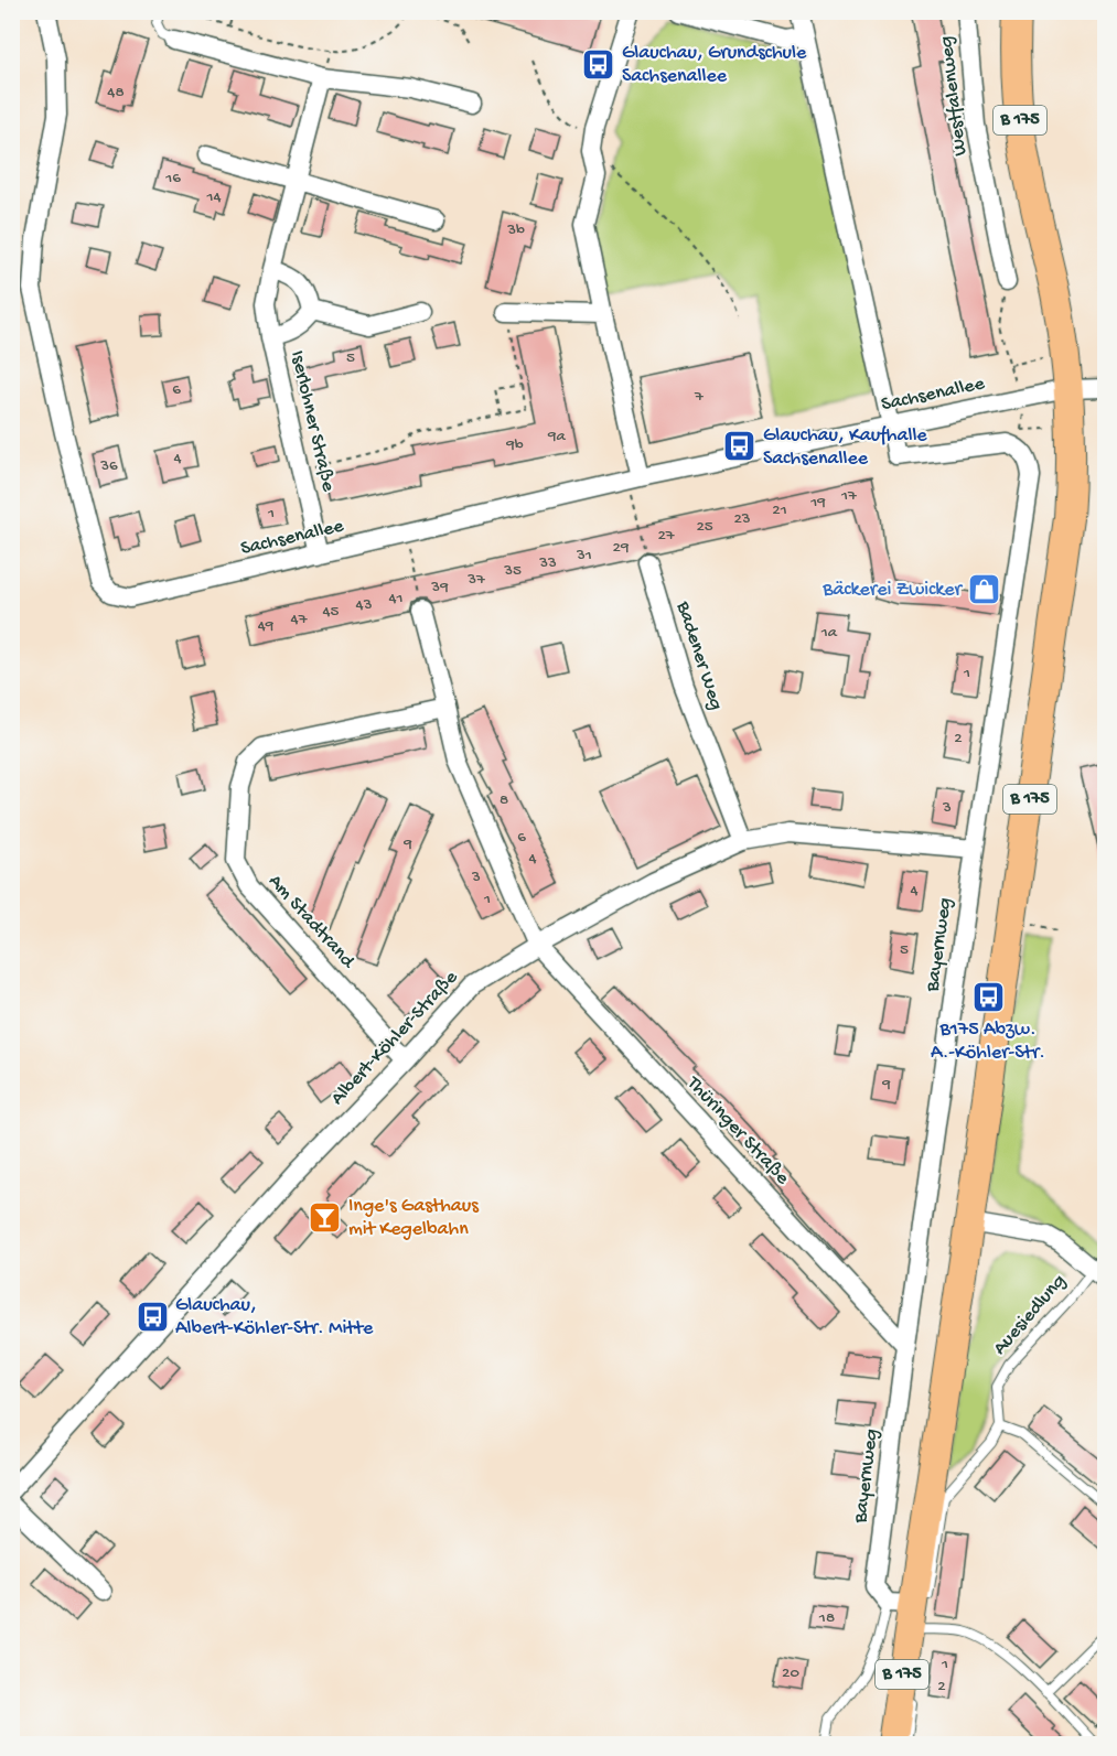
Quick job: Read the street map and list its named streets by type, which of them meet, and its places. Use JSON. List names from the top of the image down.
{
  "streets": {
    "main road": ["B 175"],
    "street": [
      "Westfalenweg",
      "Sachsenallee",
      "Iserlohner Straße",
      "Badener Weg",
      "Am Stadtrand",
      "Bayernweg",
      "Albert-Köhler-Straße",
      "Thüringer Straße"
    ],
    "lane": ["Auesiedlung"]
  },
  "crossings": [
    ["B 175", "Sachsenallee"],
    ["B 175", "Bayernweg"],
    ["Sachsenallee", "Iserlohner Straße"],
    ["Badener Weg", "Albert-Köhler-Straße"],
    ["Am Stadtrand", "Albert-Köhler-Straße"],
    ["Bayernweg", "Albert-Köhler-Straße"],
    ["Bayernweg", "Thüringer Straße"],
    ["Albert-Köhler-Straße", "Thüringer Straße"]
  ],
  "places": {
    "bus stop": [
      "Glauchau, Grundschule Sachsenallee",
      "Glauchau, Kaufhalle Sachsenallee",
      "B175 Abzw. A.-Köhler-Str.",
      "Glauchau, Albert-Köhler-Str. Mitte"
    ],
    "shop": ["Bäckerei Zwicker"],
    "bar": ["Inge's Gasthaus mit Kegelbahn"]
  },
  "house_numbers": [
    "48",
    "16",
    "14",
    "3b",
    "5",
    "6",
    "7",
    "9a",
    "9b",
    "4",
    "36",
    "17",
    "19",
    "21",
    "1",
    "23",
    "25",
    "27",
    "29",
    "31",
    "33",
    "35",
    "37",
    "39",
    "41",
    "43",
    "45",
    "47",
    "49",
    "1a",
    "1",
    "2",
    "8",
    "3",
    "6",
    "9",
    "4",
    "3",
    "4",
    "1",
    "5",
    "9",
    "18",
    "1",
    "20",
    "2"
  ]
}
